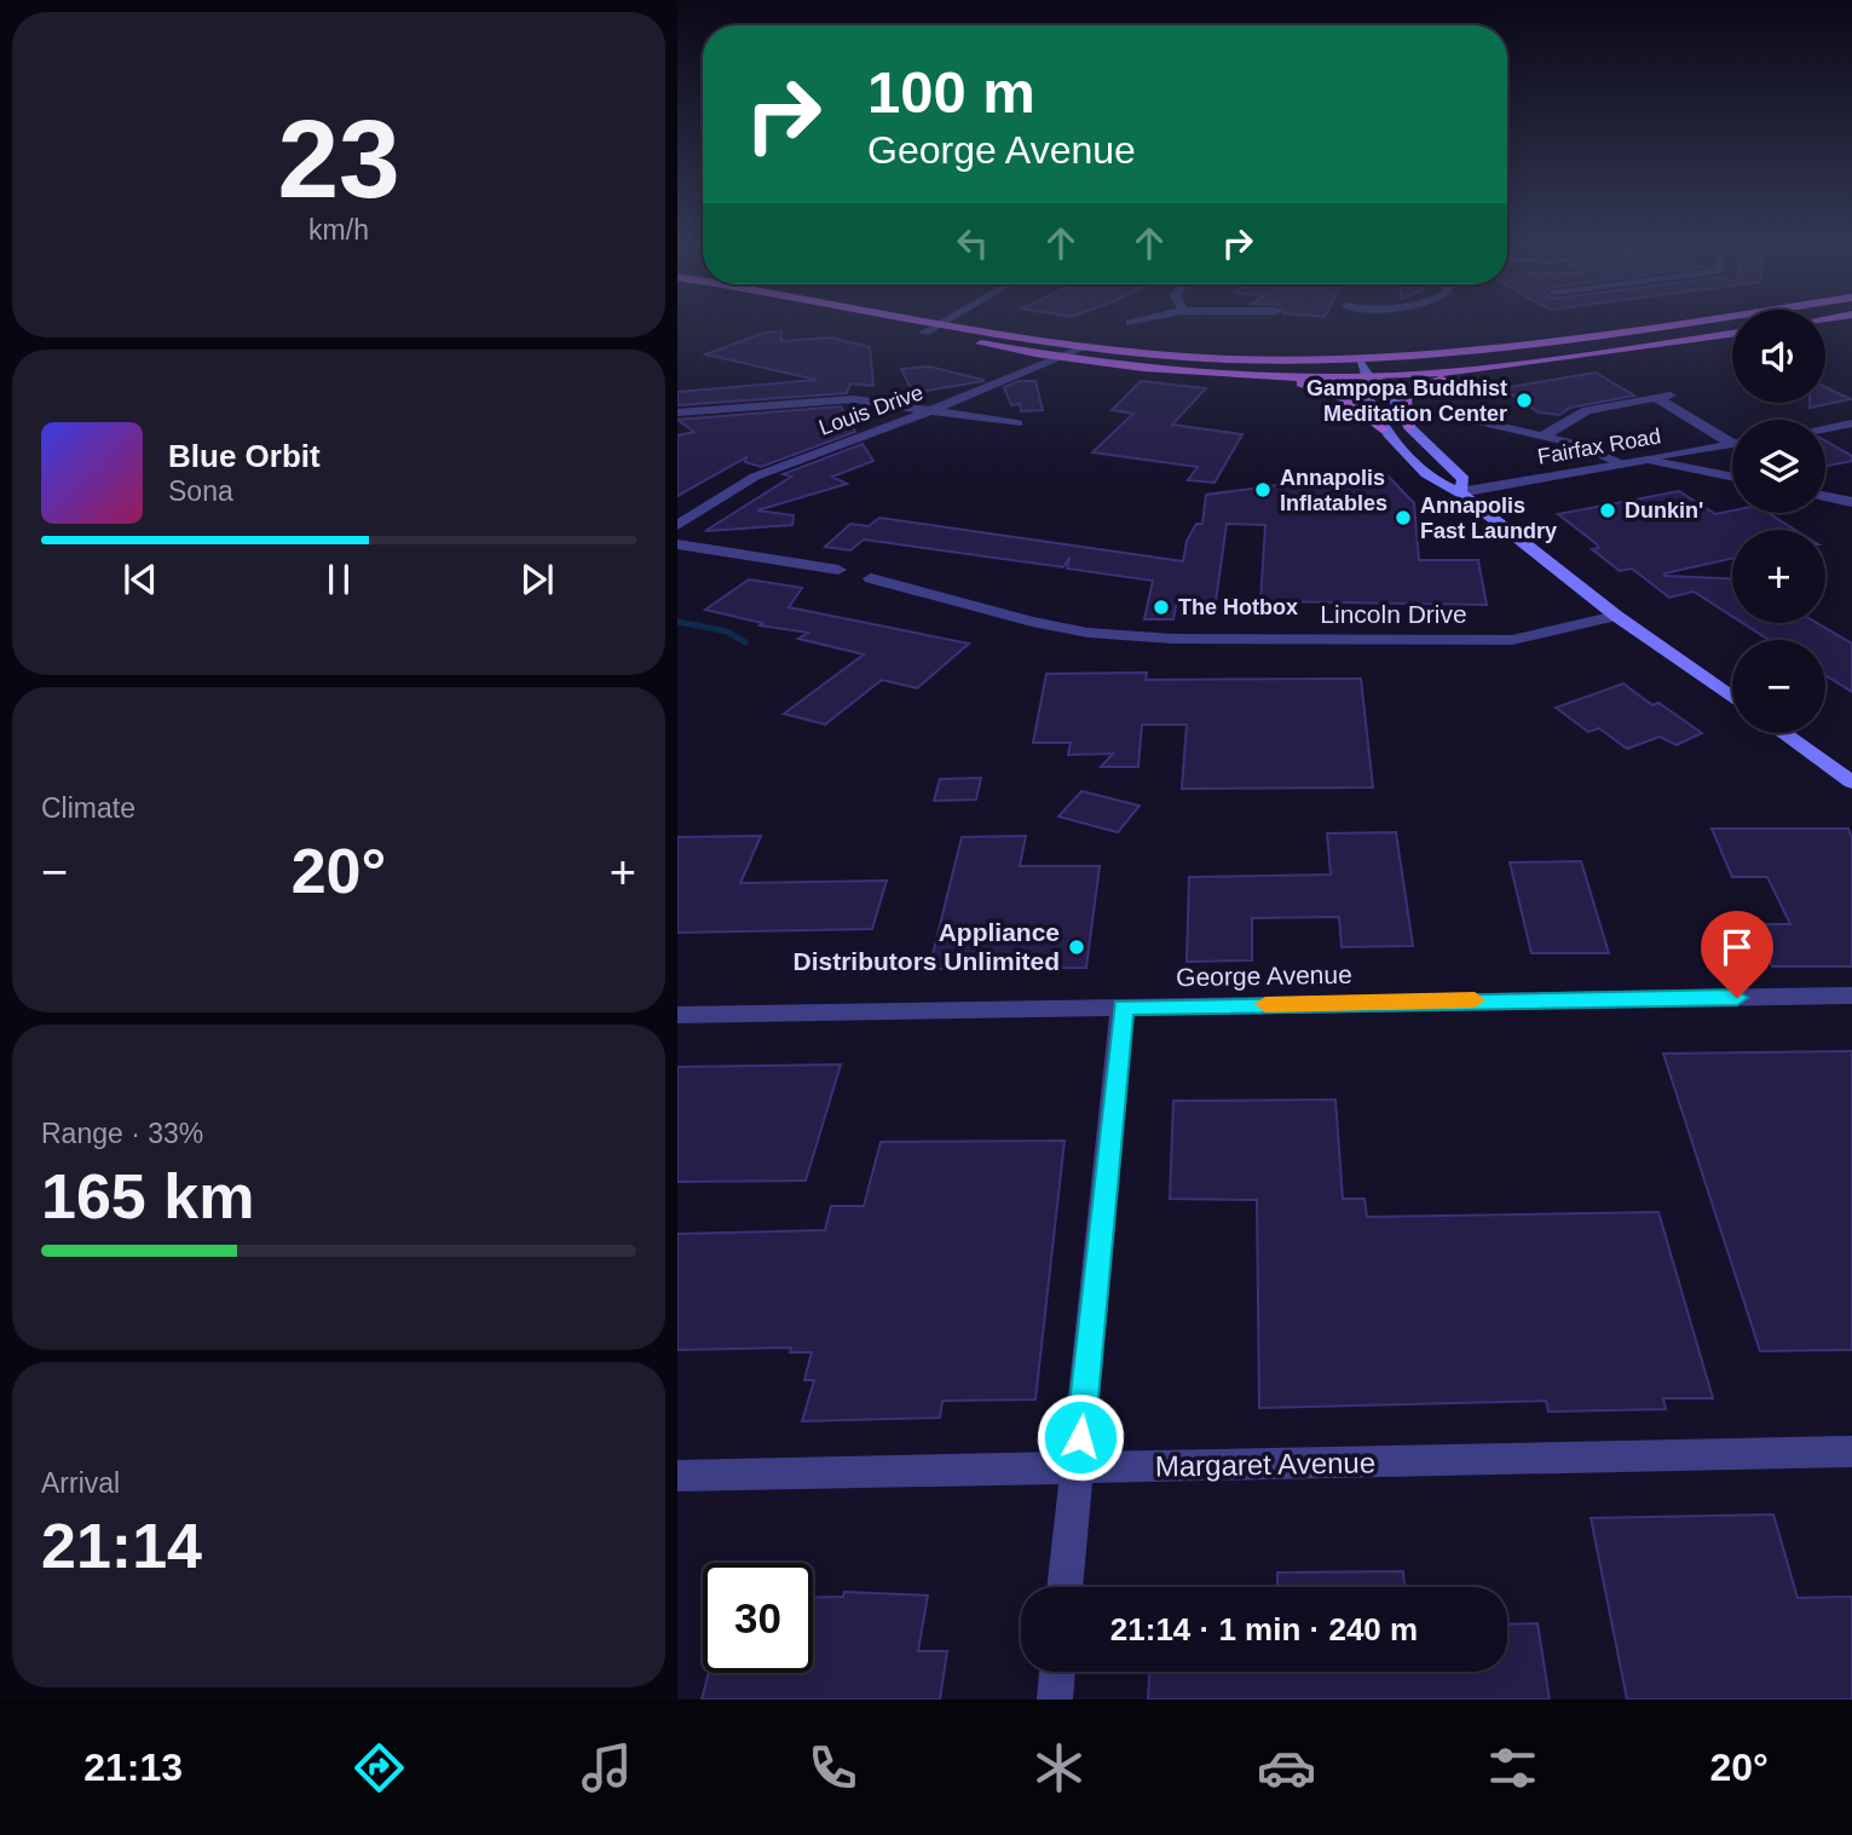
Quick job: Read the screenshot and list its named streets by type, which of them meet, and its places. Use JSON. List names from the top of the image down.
{
  "streets": {
    "street": [
      "Louis Drive",
      "Fairfax Road",
      "Lincoln Drive",
      "George Avenue",
      "Margaret Avenue"
    ]
  },
  "places": [
    "Gampopa Buddhist Meditation Center",
    "Annapolis Inflatables",
    "Dunkin'",
    "Annapolis Fast Laundry",
    "The Hotbox",
    "Appliance Distributors Unlimited"
  ],
  "page": {
    "tile": [
      ["23", "km/h"],
      "Climate",
      ["Range · 33%", "165 km"],
      ["Arrival", "21:14"]
    ],
    "turn": ["100 m", "George Avenue"],
    "map_buttons": ["+", "−"],
    "song": ["Blue Orbit", "Sona"],
    "heat": ["−", "20°", "+"],
    "limit": "30",
    "trip": "21:14 · 1 min · 240 m",
    "tabs": ["21:13", "20°"]
  }
}
